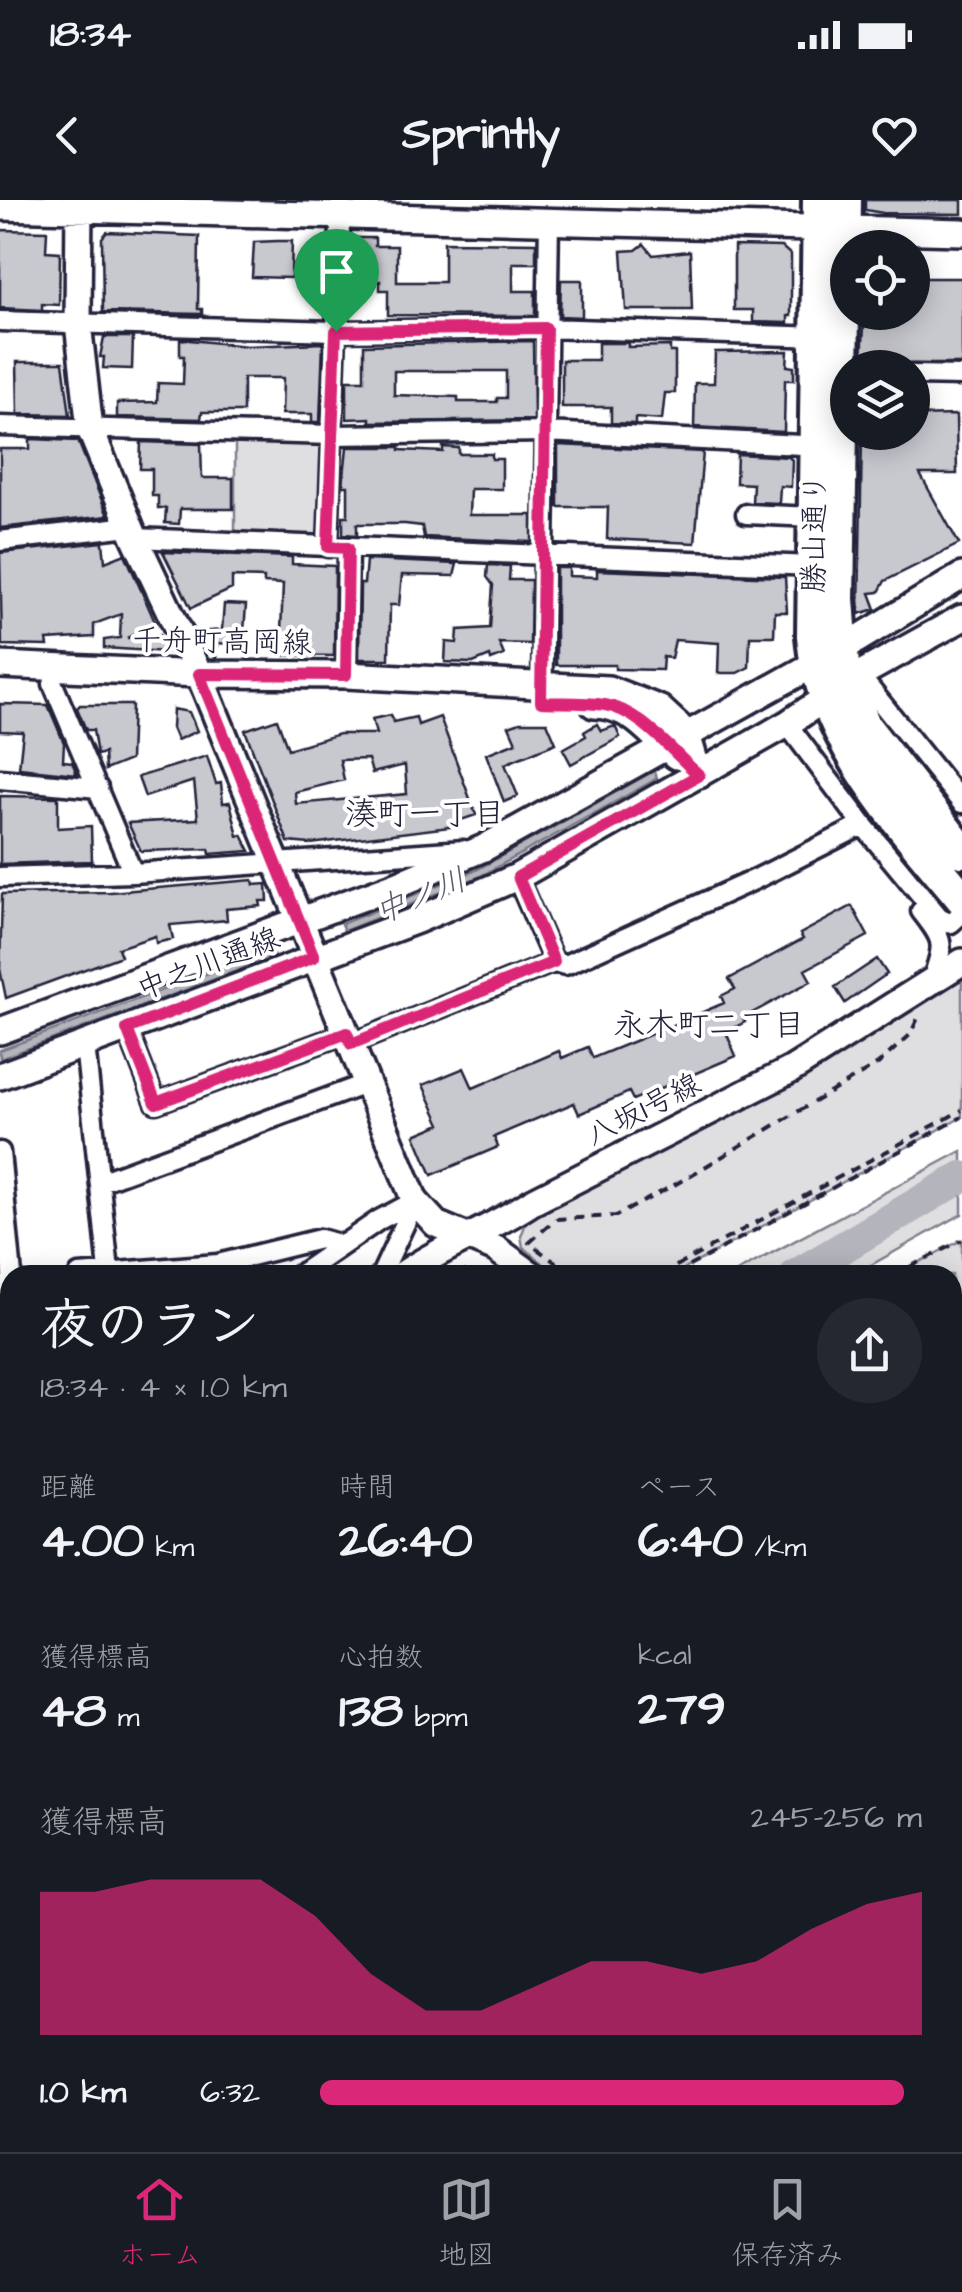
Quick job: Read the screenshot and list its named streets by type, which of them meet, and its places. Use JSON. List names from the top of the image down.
{
  "streets": {
    "highway": ["勝山通り"],
    "street": ["千舟町高岡線", "中之川通線", "八坂1号線"]
  },
  "crossings": [
    ["勝山通り", "中之川通線"],
    ["千舟町高岡線", "中之川通線"]
  ],
  "districts": ["湊町一丁目", "永木町二丁目"],
  "water": ["中ノ川"],
  "page": {
    "status": "18:34",
    "header": "Sprintly",
    "heading": ["夜のラン", "18:34 · 4 × 1.0 km"],
    "stats": [
      ["距離", "4.00 km"],
      ["時間", "26:40"],
      ["ペース", "6:40 /km"],
      ["獲得標高", "48 m"],
      ["心拍数", "138 bpm"],
      ["kcal", "279"]
    ],
    "chart": ["獲得標高", "245–256 m"],
    "list": [
      {
        "name": "1.0 km",
        "note": "6:32"
      }
    ],
    "tabs": ["ホーム", "地図", "保存済み"]
  }
}
